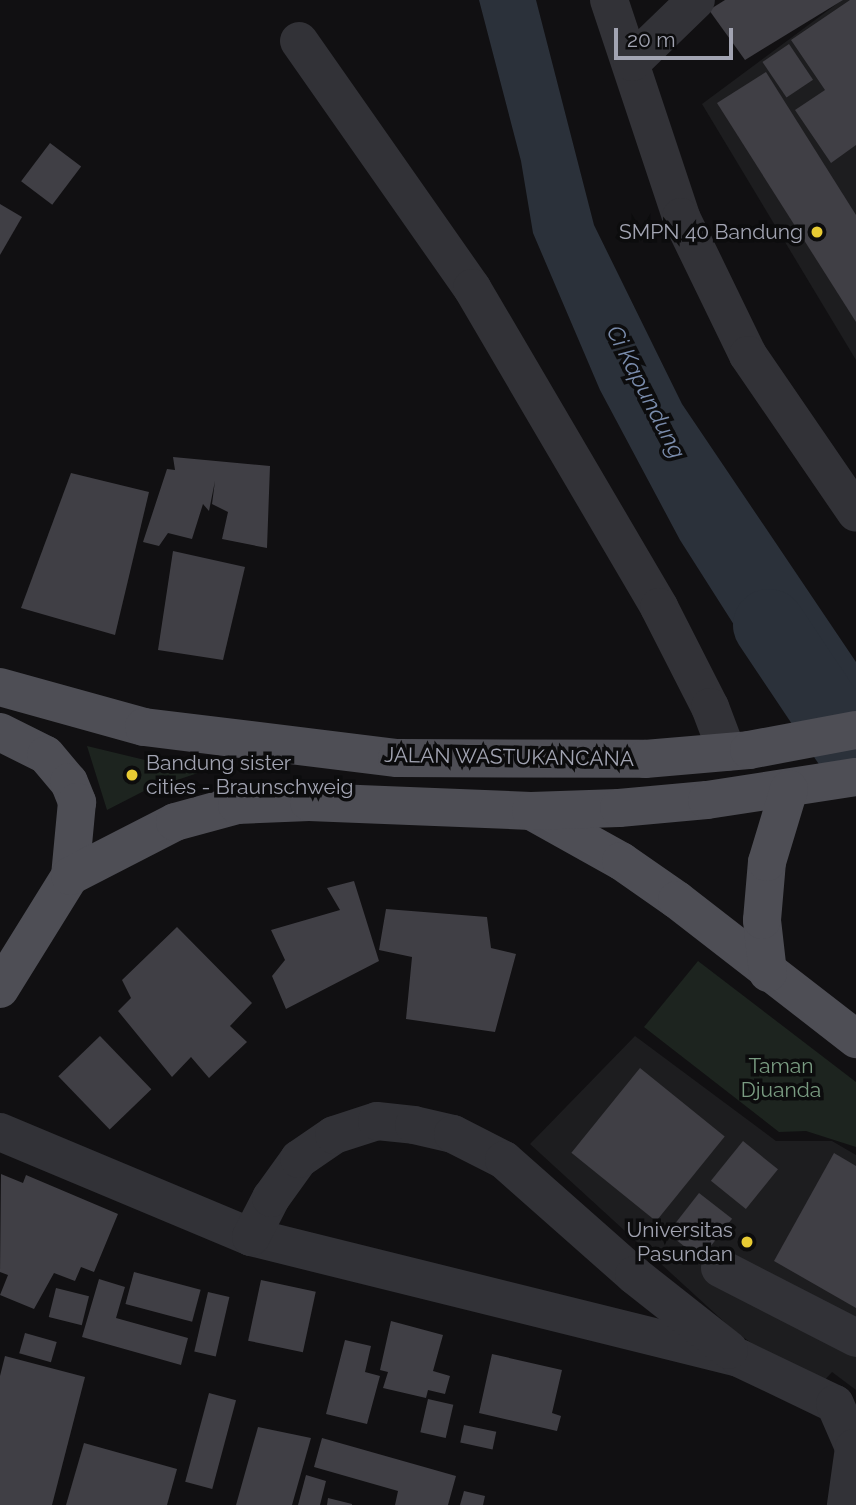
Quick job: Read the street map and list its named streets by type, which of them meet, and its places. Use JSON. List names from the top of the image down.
{
  "streets": {
    "main road": ["JALAN WASTUKANCANA"]
  },
  "water": ["Ci Kapundung"],
  "parks": ["Taman Djuanda"],
  "places": ["SMPN 40 Bandung", "Bandung sister cities - Braunschweig", "Universitas Pasundan"],
  "scale_bar": "20 m"
}
